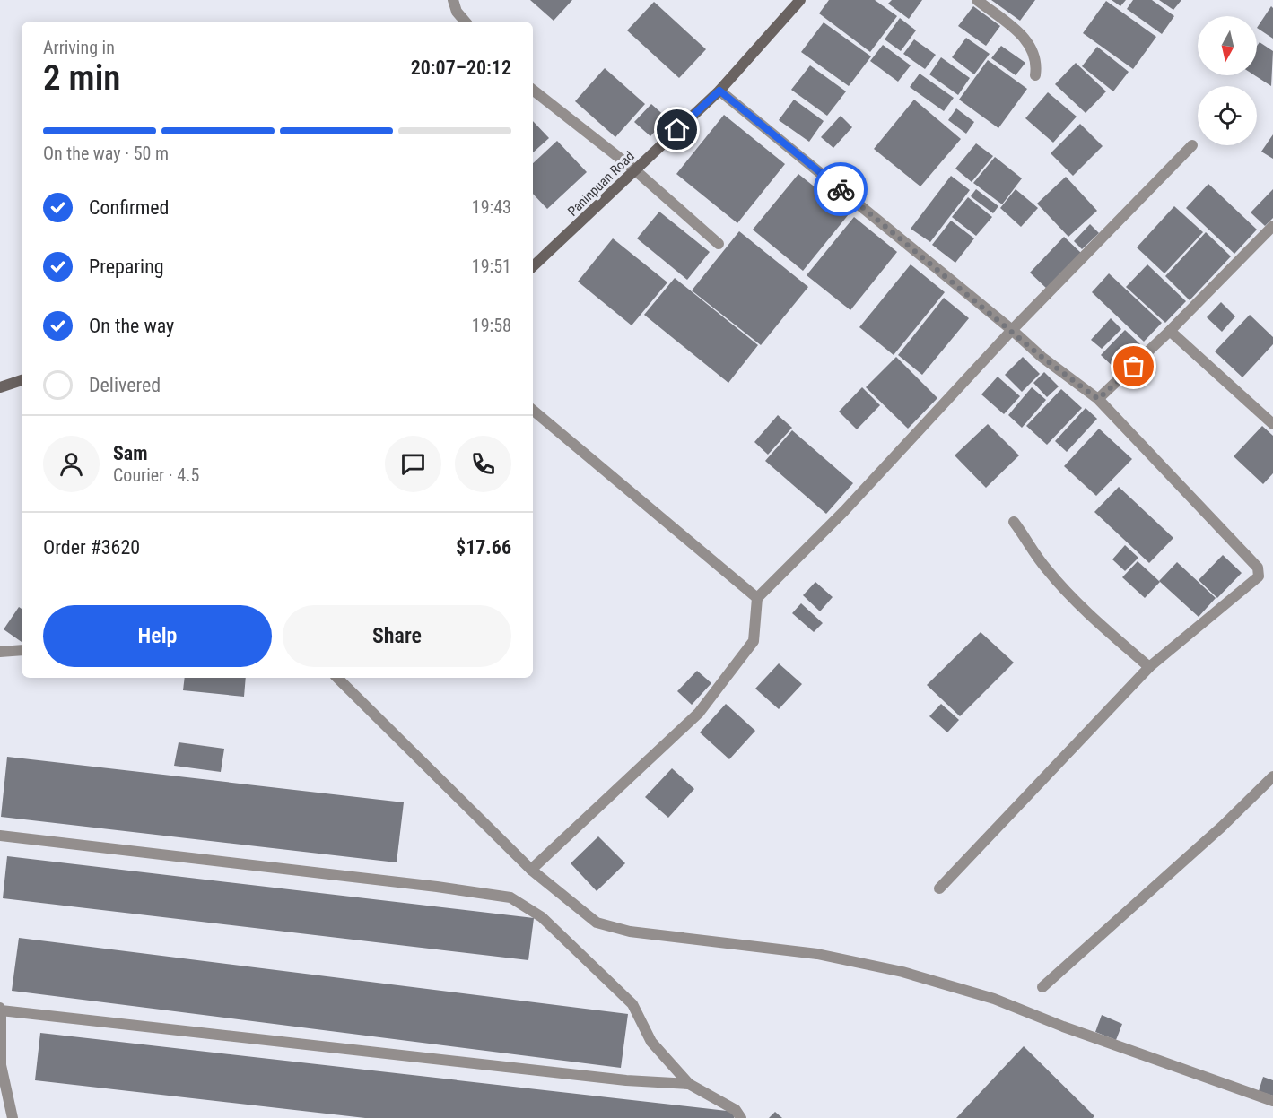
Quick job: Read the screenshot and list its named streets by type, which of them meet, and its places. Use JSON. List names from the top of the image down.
{
  "streets": {
    "main road": ["Paninpuan Road"]
  },
  "north": "bottom",
  "page": {
    "heading": ["2 min", "Arriving in", "20:07–20:12"],
    "panel": [
      "Sam",
      "Courier · 4.5",
      "Order #3620",
      "$17.66"
    ],
    "bar": "On the way · 50 m",
    "list": [
      ["Confirmed", "19:43"],
      ["Preparing", "19:51"],
      ["On the way", "19:58"],
      "Delivered"
    ],
    "buttons": ["Help", "Share"]
  }
}
